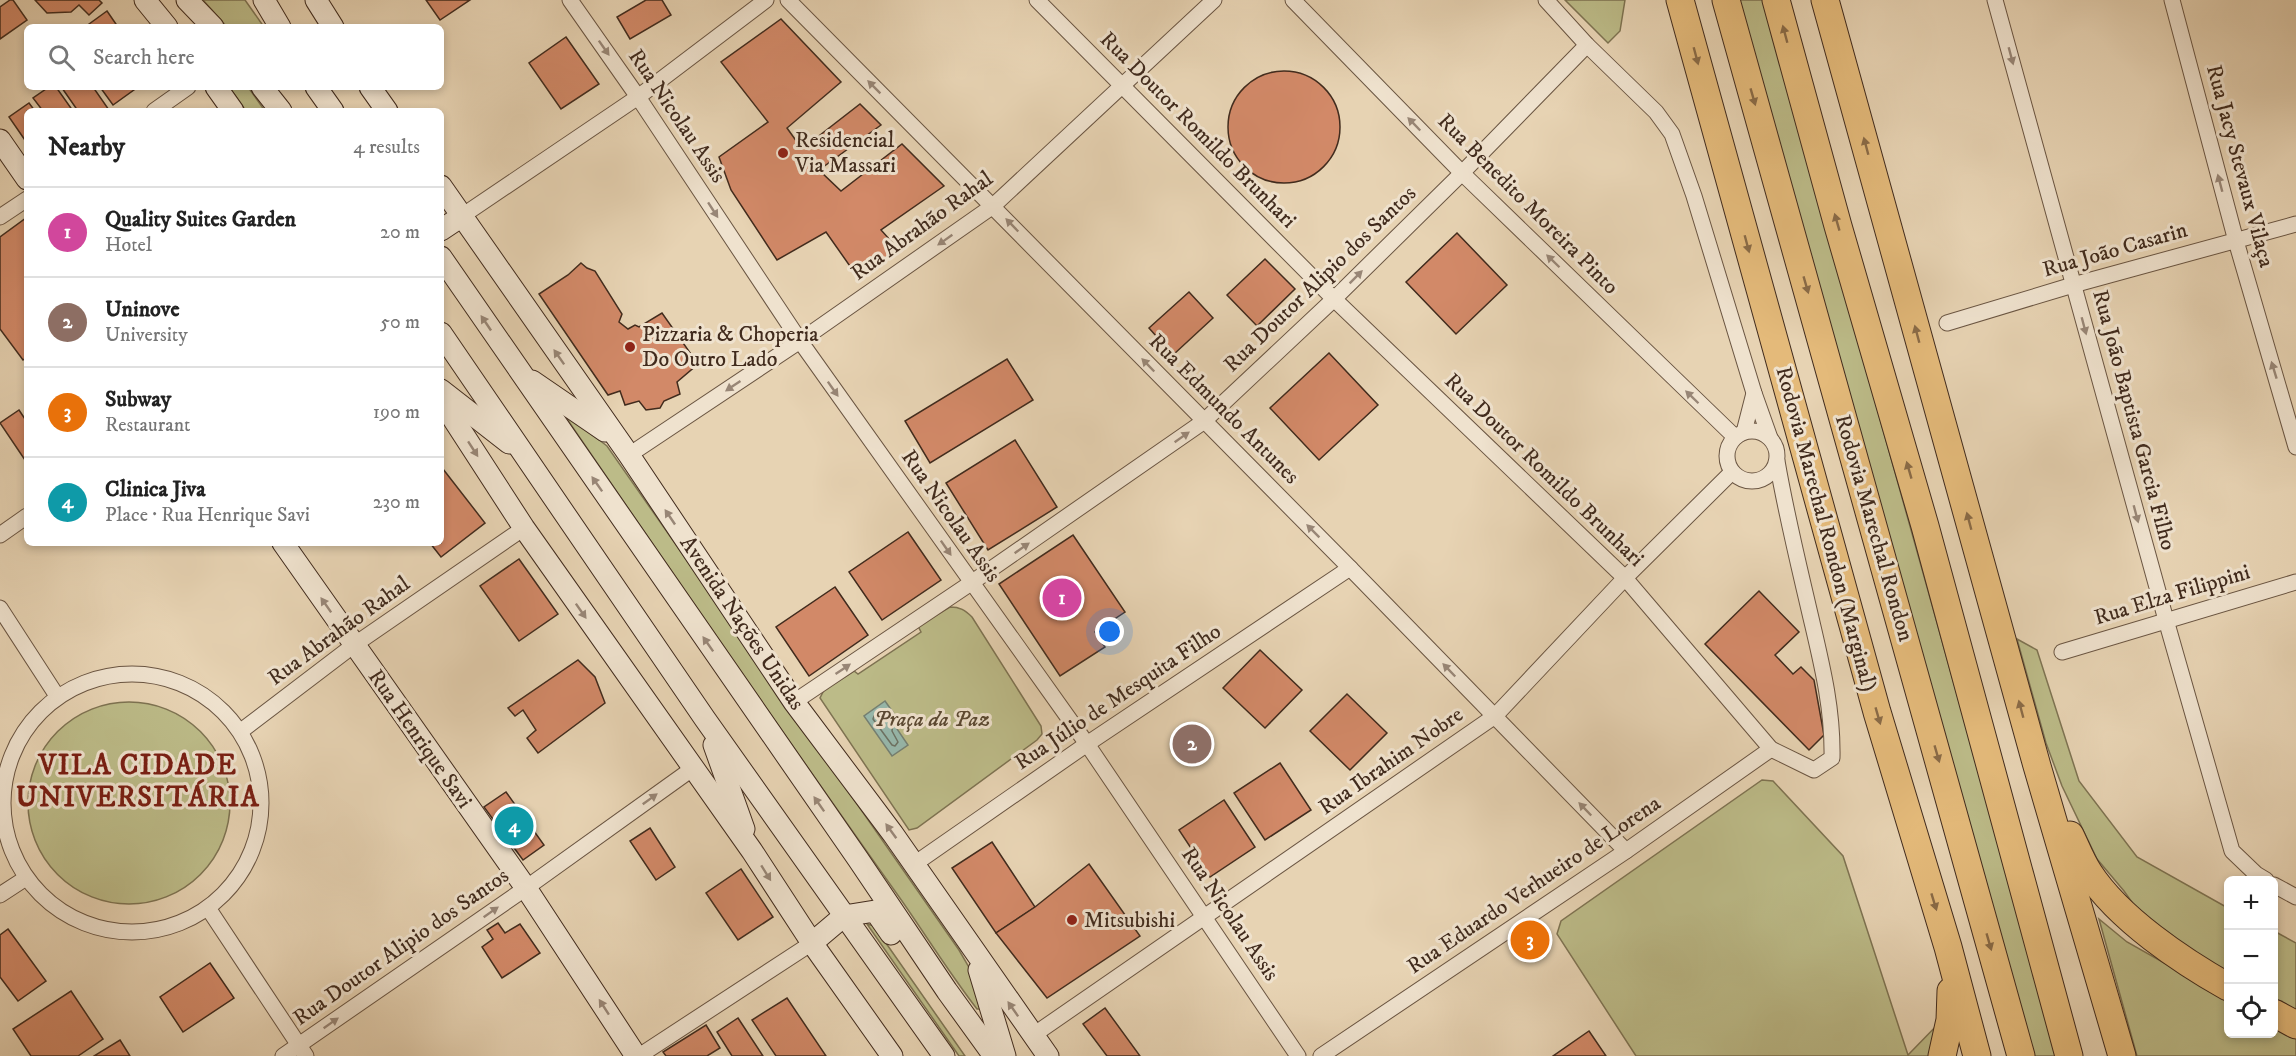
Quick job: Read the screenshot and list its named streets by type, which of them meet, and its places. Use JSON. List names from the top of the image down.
{
  "streets": {
    "highway": ["Rodovia Marechal Rondon", "Rodovia Marechal Rondon (Marginal)"],
    "main road": ["Avenida Nações Unidas", "Rua Henrique Savi"],
    "street": [
      "Rua Nicolau Assis",
      "Rua Doutor Romildo Brunhari",
      "Rua Jacy Stevaux Vilaça",
      "Rua Benedito Moreira Pinto",
      "Rua Abrahão Rahal",
      "Rua João Casarin",
      "Rua Doutor Alipio dos Santos",
      "Rua Edmundo Antunes",
      "Rua João Baptista Garcia Filho",
      "Rua Elza Filippini",
      "Rua Júlio de Mesquita Filho",
      "Rua Ibrahim Nobre",
      "Rua Eduardo Verhueiro de Lorena"
    ]
  },
  "crossings": [
    ["Rua Nicolau Assis", "Rua Abrahão Rahal"],
    ["Rua Nicolau Assis", "Rua Doutor Alipio dos Santos"],
    ["Rua Nicolau Assis", "Rua Júlio de Mesquita Filho"],
    ["Rua Nicolau Assis", "Rua Ibrahim Nobre"],
    ["Rua Doutor Romildo Brunhari", "Rua Benedito Moreira Pinto"],
    ["Rua Doutor Romildo Brunhari", "Rua Abrahão Rahal"],
    ["Rua Doutor Romildo Brunhari", "Rua Doutor Alipio dos Santos"],
    ["Rua Doutor Romildo Brunhari", "Rua Ibrahim Nobre"],
    ["Rua Doutor Romildo Brunhari", "Rua Eduardo Verhueiro de Lorena"],
    ["Rua Jacy Stevaux Vilaça", "Rua João Casarin"],
    ["Rua Benedito Moreira Pinto", "Rua Doutor Alipio dos Santos"],
    ["Rua Benedito Moreira Pinto", "Rua Ibrahim Nobre"],
    ["Rua Abrahão Rahal", "Rua Edmundo Antunes"],
    ["Rua Abrahão Rahal", "Avenida Nações Unidas"],
    ["Rua Abrahão Rahal", "Rua Henrique Savi"],
    ["Rua João Casarin", "Rua João Baptista Garcia Filho"],
    ["Rua Doutor Alipio dos Santos", "Rua Edmundo Antunes"],
    ["Rua Doutor Alipio dos Santos", "Avenida Nações Unidas"],
    ["Rua Doutor Alipio dos Santos", "Rua Henrique Savi"],
    ["Rua Edmundo Antunes", "Rua Júlio de Mesquita Filho"],
    ["Rua Edmundo Antunes", "Rua Ibrahim Nobre"],
    ["Rua Edmundo Antunes", "Rua Eduardo Verhueiro de Lorena"],
    ["Rua João Baptista Garcia Filho", "Rua Elza Filippini"],
    ["Avenida Nações Unidas", "Rua Júlio de Mesquita Filho"],
    ["Avenida Nações Unidas", "Rua Ibrahim Nobre"]
  ],
  "one_way": [
    "Rua Nicolau Assis",
    "Rua Jacy Stevaux Vilaça",
    "Rua Abrahão Rahal",
    "Rua Doutor Alipio dos Santos",
    "Rua Edmundo Antunes",
    "Rua João Baptista Garcia Filho",
    "Rua Henrique Savi"
  ],
  "districts": ["VILA CIDADE UNIVERSITÁRIA"],
  "parks": ["Praça da Paz"],
  "places": ["Residencial Via Massari", "Pizzaria & Choperia Do Outro Lado", "Mitsubishi"],
  "page": {
    "search": "Search here",
    "heading": ["Nearby", "4 results"],
    "list": [
      {
        "mark": "1",
        "name": "Quality Suites Garden",
        "note": "Hotel",
        "value": "20 m"
      },
      {
        "mark": "2",
        "name": "Uninove",
        "note": "University",
        "value": "50 m"
      },
      {
        "mark": "3",
        "name": "Subway",
        "note": "Restaurant",
        "value": "190 m"
      },
      {
        "mark": "4",
        "name": "Clinica Jiva",
        "note": "Place · Rua Henrique Savi",
        "value": "230 m"
      }
    ],
    "pins": [
      "1",
      "2",
      "4",
      "3"
    ],
    "map_buttons": ["+", "−"]
  }
}
